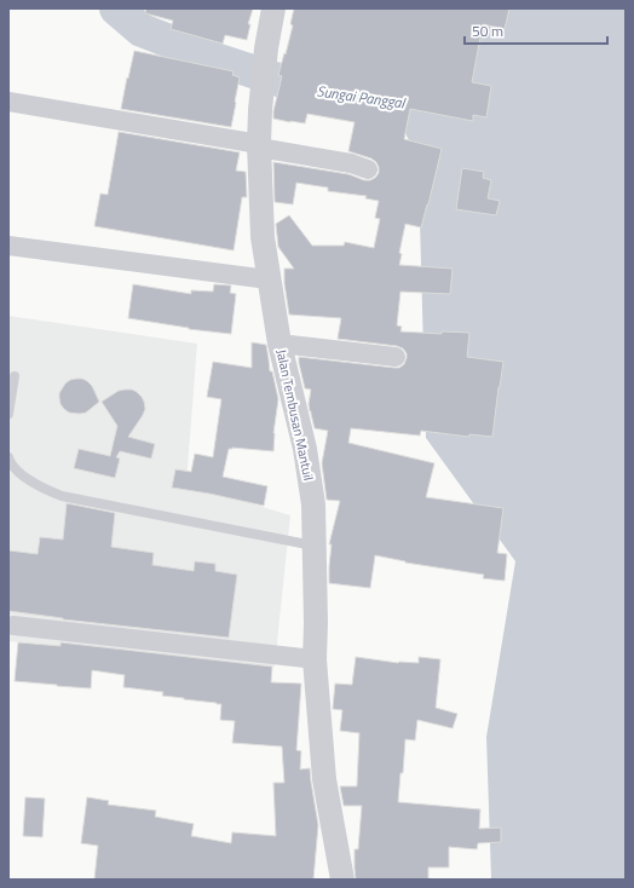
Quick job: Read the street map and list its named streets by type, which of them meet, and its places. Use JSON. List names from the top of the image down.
{
  "streets": {
    "street": ["Jalan Tembusan Mantuil"]
  },
  "water": ["Sungai Panggal"],
  "scale_bar": "50 m"
}
